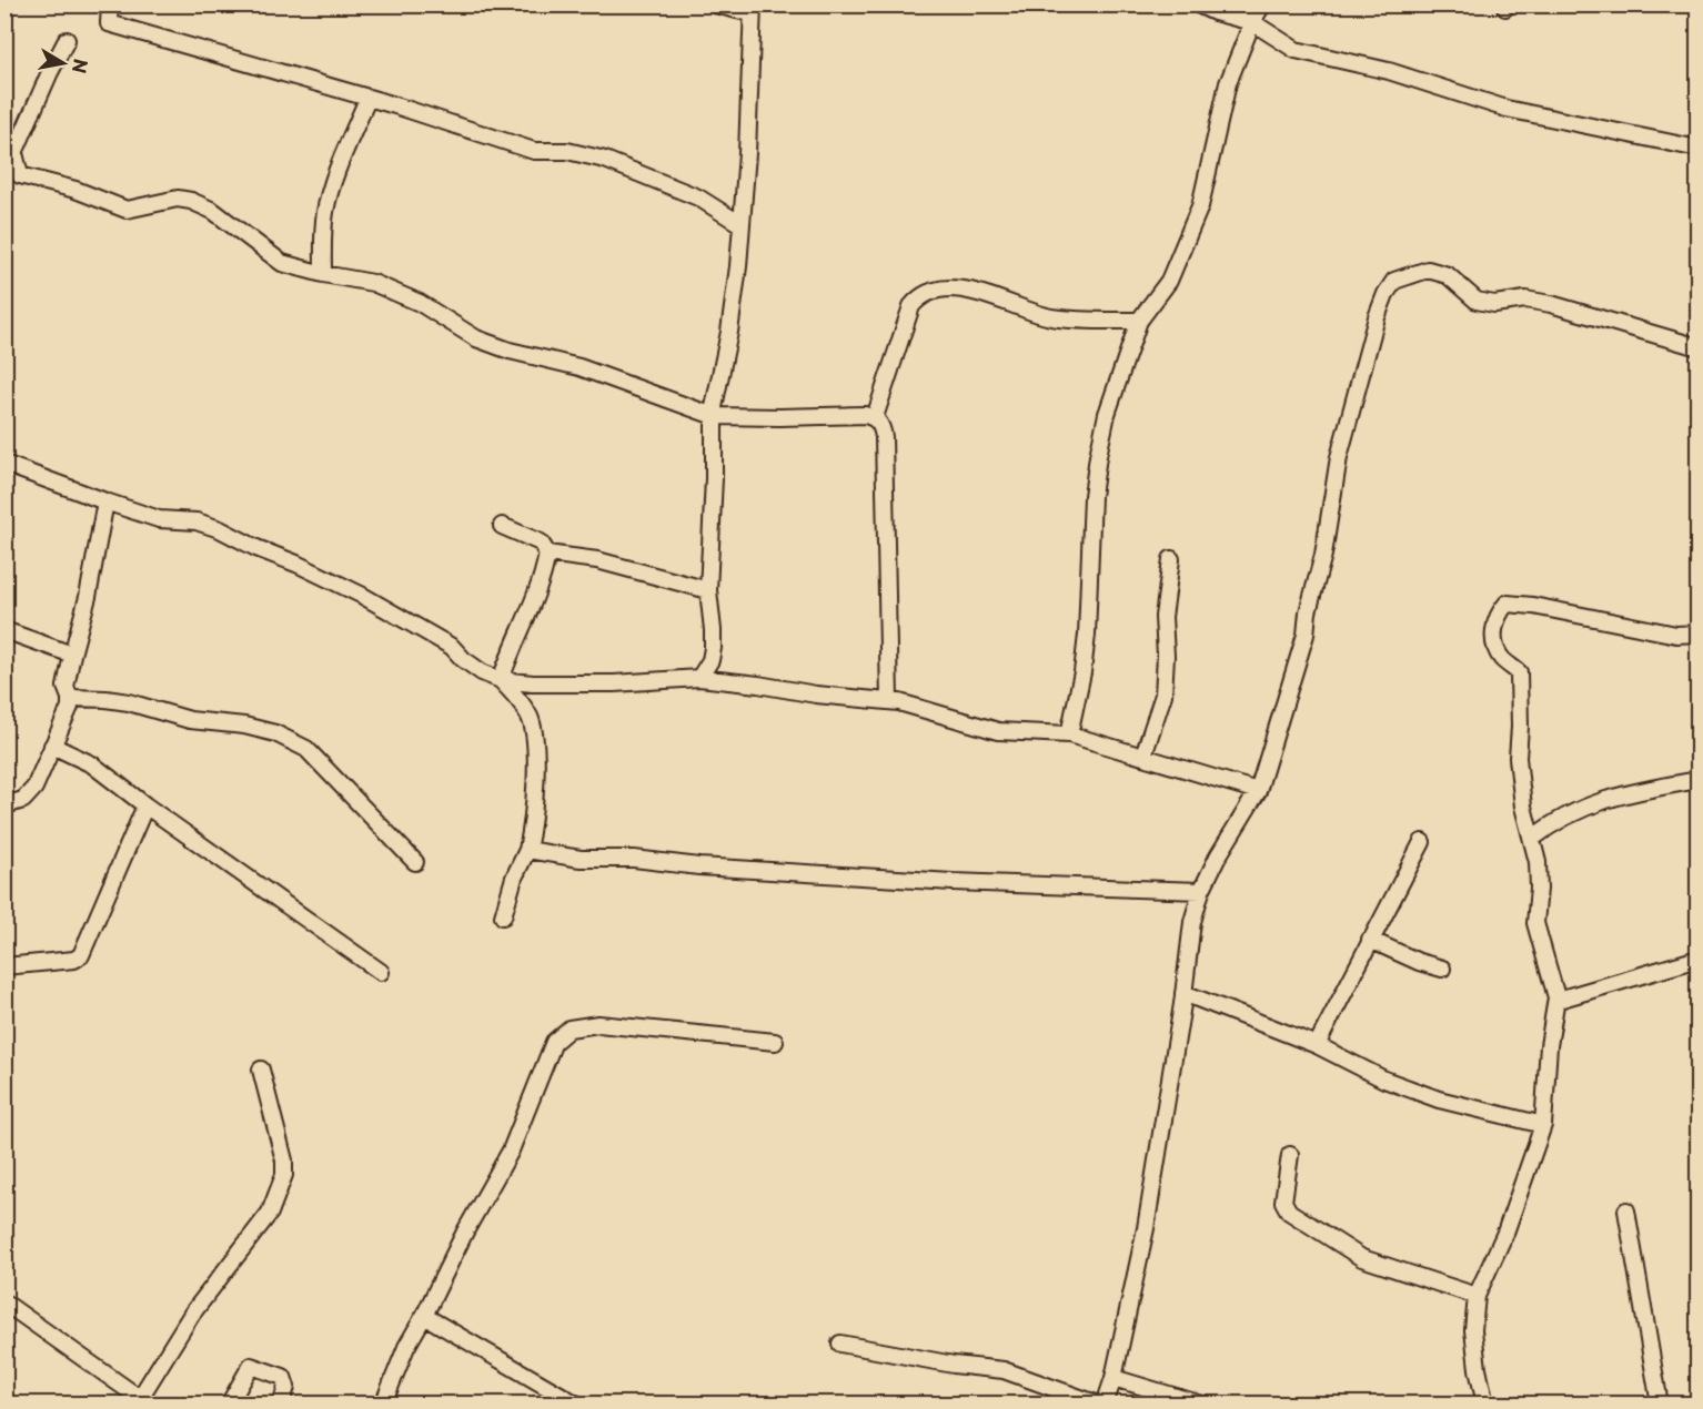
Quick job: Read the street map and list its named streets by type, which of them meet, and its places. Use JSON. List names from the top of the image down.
{
  "north": "right"
}
